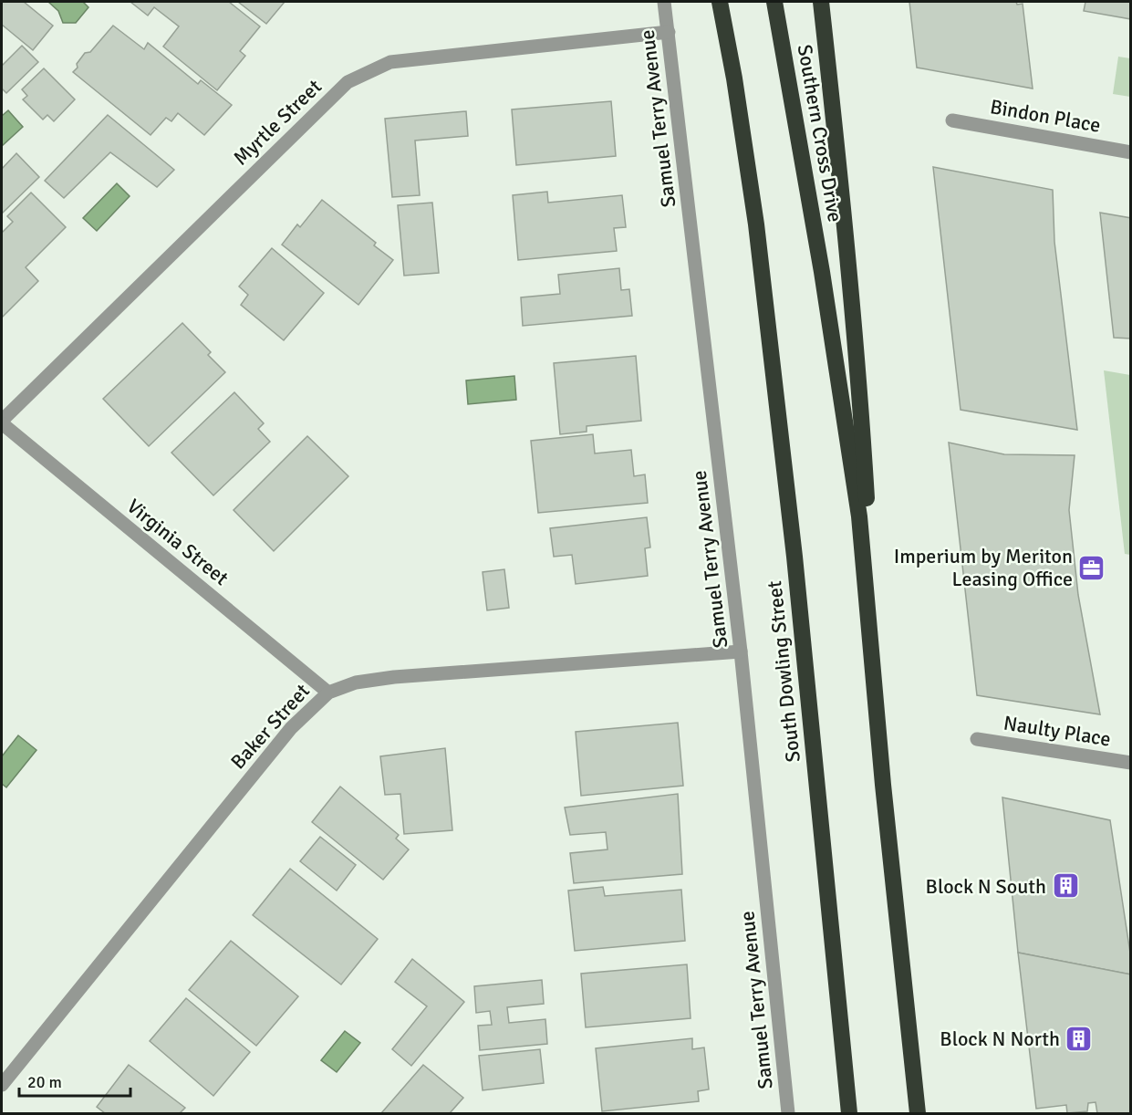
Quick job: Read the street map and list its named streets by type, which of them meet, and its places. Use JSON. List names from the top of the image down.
{
  "streets": {
    "highway": ["Southern Cross Drive", "South Dowling Street"],
    "street": [
      "Bindon Place",
      "Samuel Terry Avenue",
      "Myrtle Street",
      "Virginia Street",
      "Baker Street",
      "Naulty Place"
    ]
  },
  "crossings": [
    ["Samuel Terry Avenue", "Myrtle Street"],
    ["Samuel Terry Avenue", "Baker Street"],
    ["Myrtle Street", "Virginia Street"],
    ["Virginia Street", "Baker Street"]
  ],
  "places": {
    "office": ["Imperium by Meriton Leasing Office"],
    "building": ["Block N South", "Block N North"]
  },
  "scale_bar": "20 m"
}
